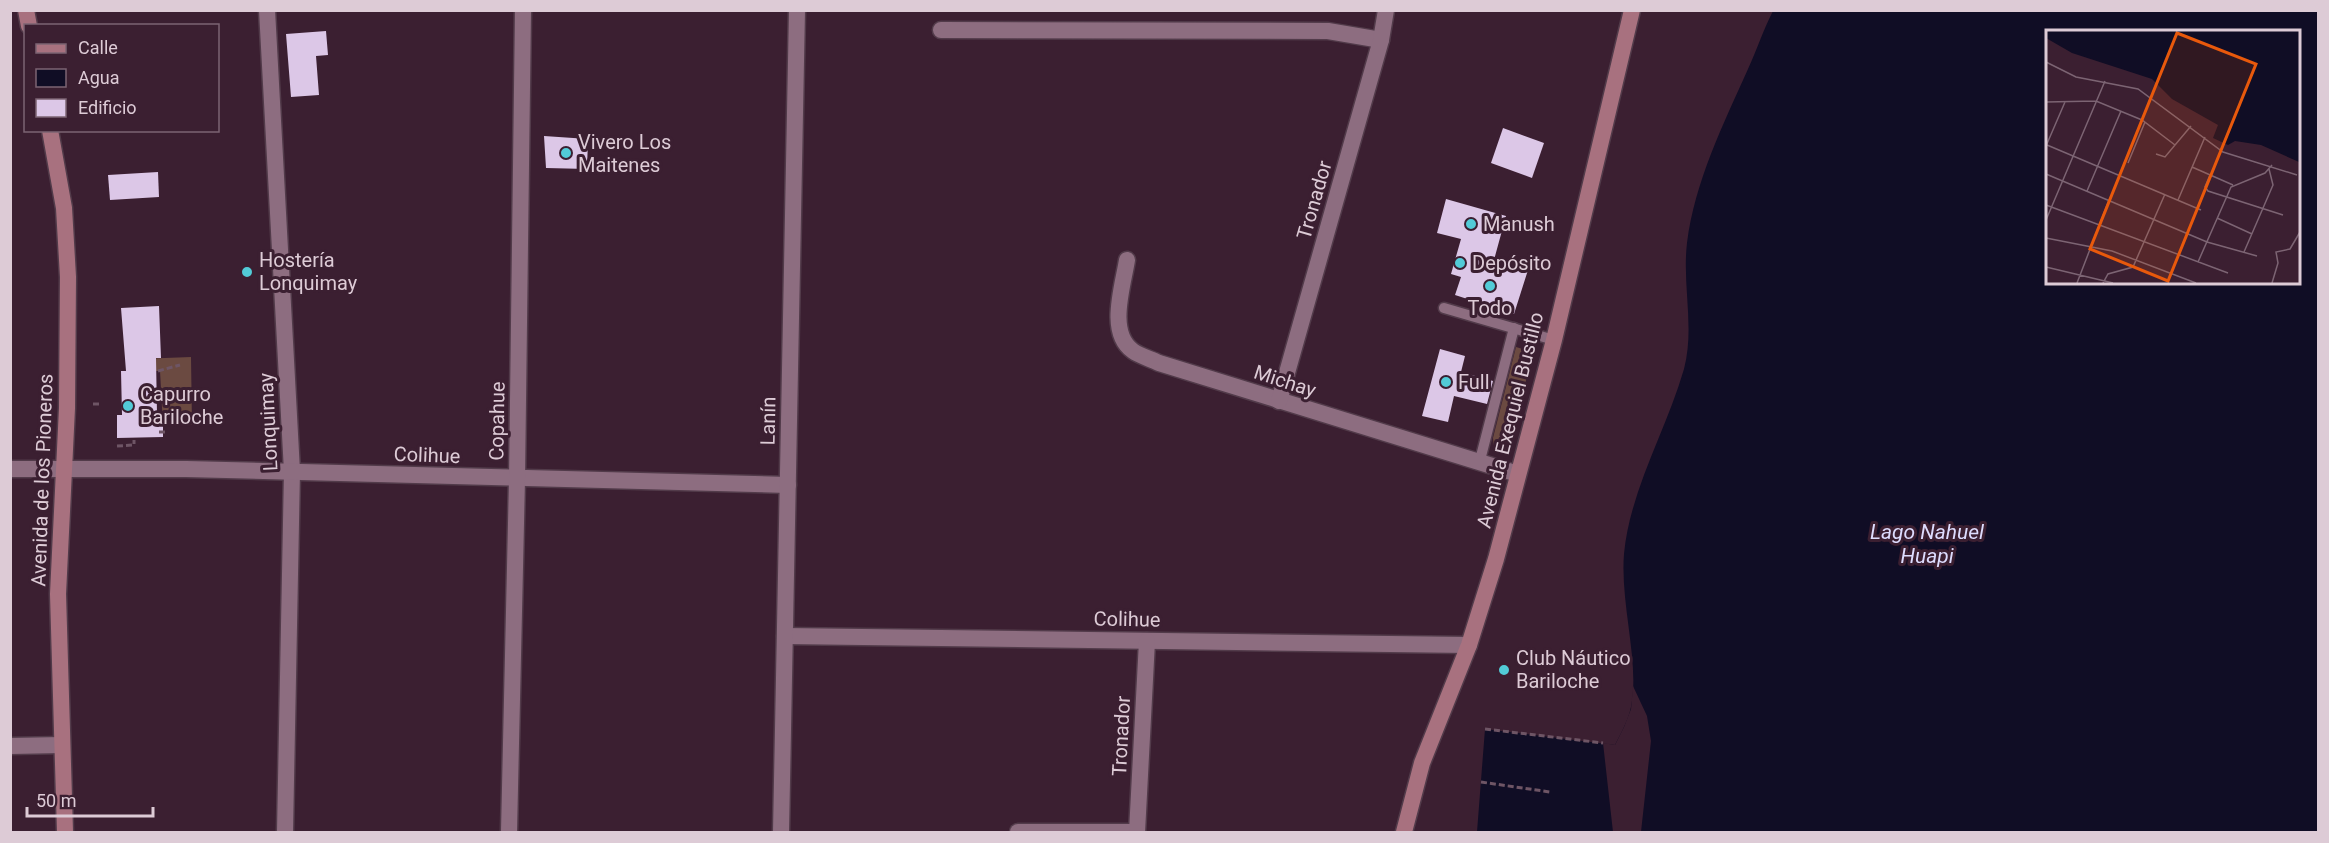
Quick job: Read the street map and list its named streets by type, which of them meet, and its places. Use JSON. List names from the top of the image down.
{
  "streets": {
    "main road": ["Avenida Exequiel Bustillo", "Avenida de los Pioneros"],
    "street": [
      "Tronador",
      "Michay",
      "Copahue",
      "Lanín",
      "Lonquimay",
      "Colihue"
    ]
  },
  "crossings": [
    ["Tronador", "Michay"],
    ["Tronador", "Colihue"],
    ["Michay", "Avenida Exequiel Bustillo"],
    ["Avenida Exequiel Bustillo", "Colihue"],
    ["Copahue", "Colihue"],
    ["Lanín", "Colihue"],
    ["Lonquimay", "Colihue"],
    ["Colihue", "Avenida de los Pioneros"]
  ],
  "water": ["Lago Nahuel Huapi"],
  "places": [
    "Vivero Los Maitenes",
    "Manush",
    "Depósito",
    "Hostería Lonquimay",
    "Todo",
    "Full",
    "Capurro Bariloche",
    "Club Náutico Bariloche"
  ],
  "legend": ["Calle", "Agua", "Edificio"],
  "scale_bar": "50 m"
}
